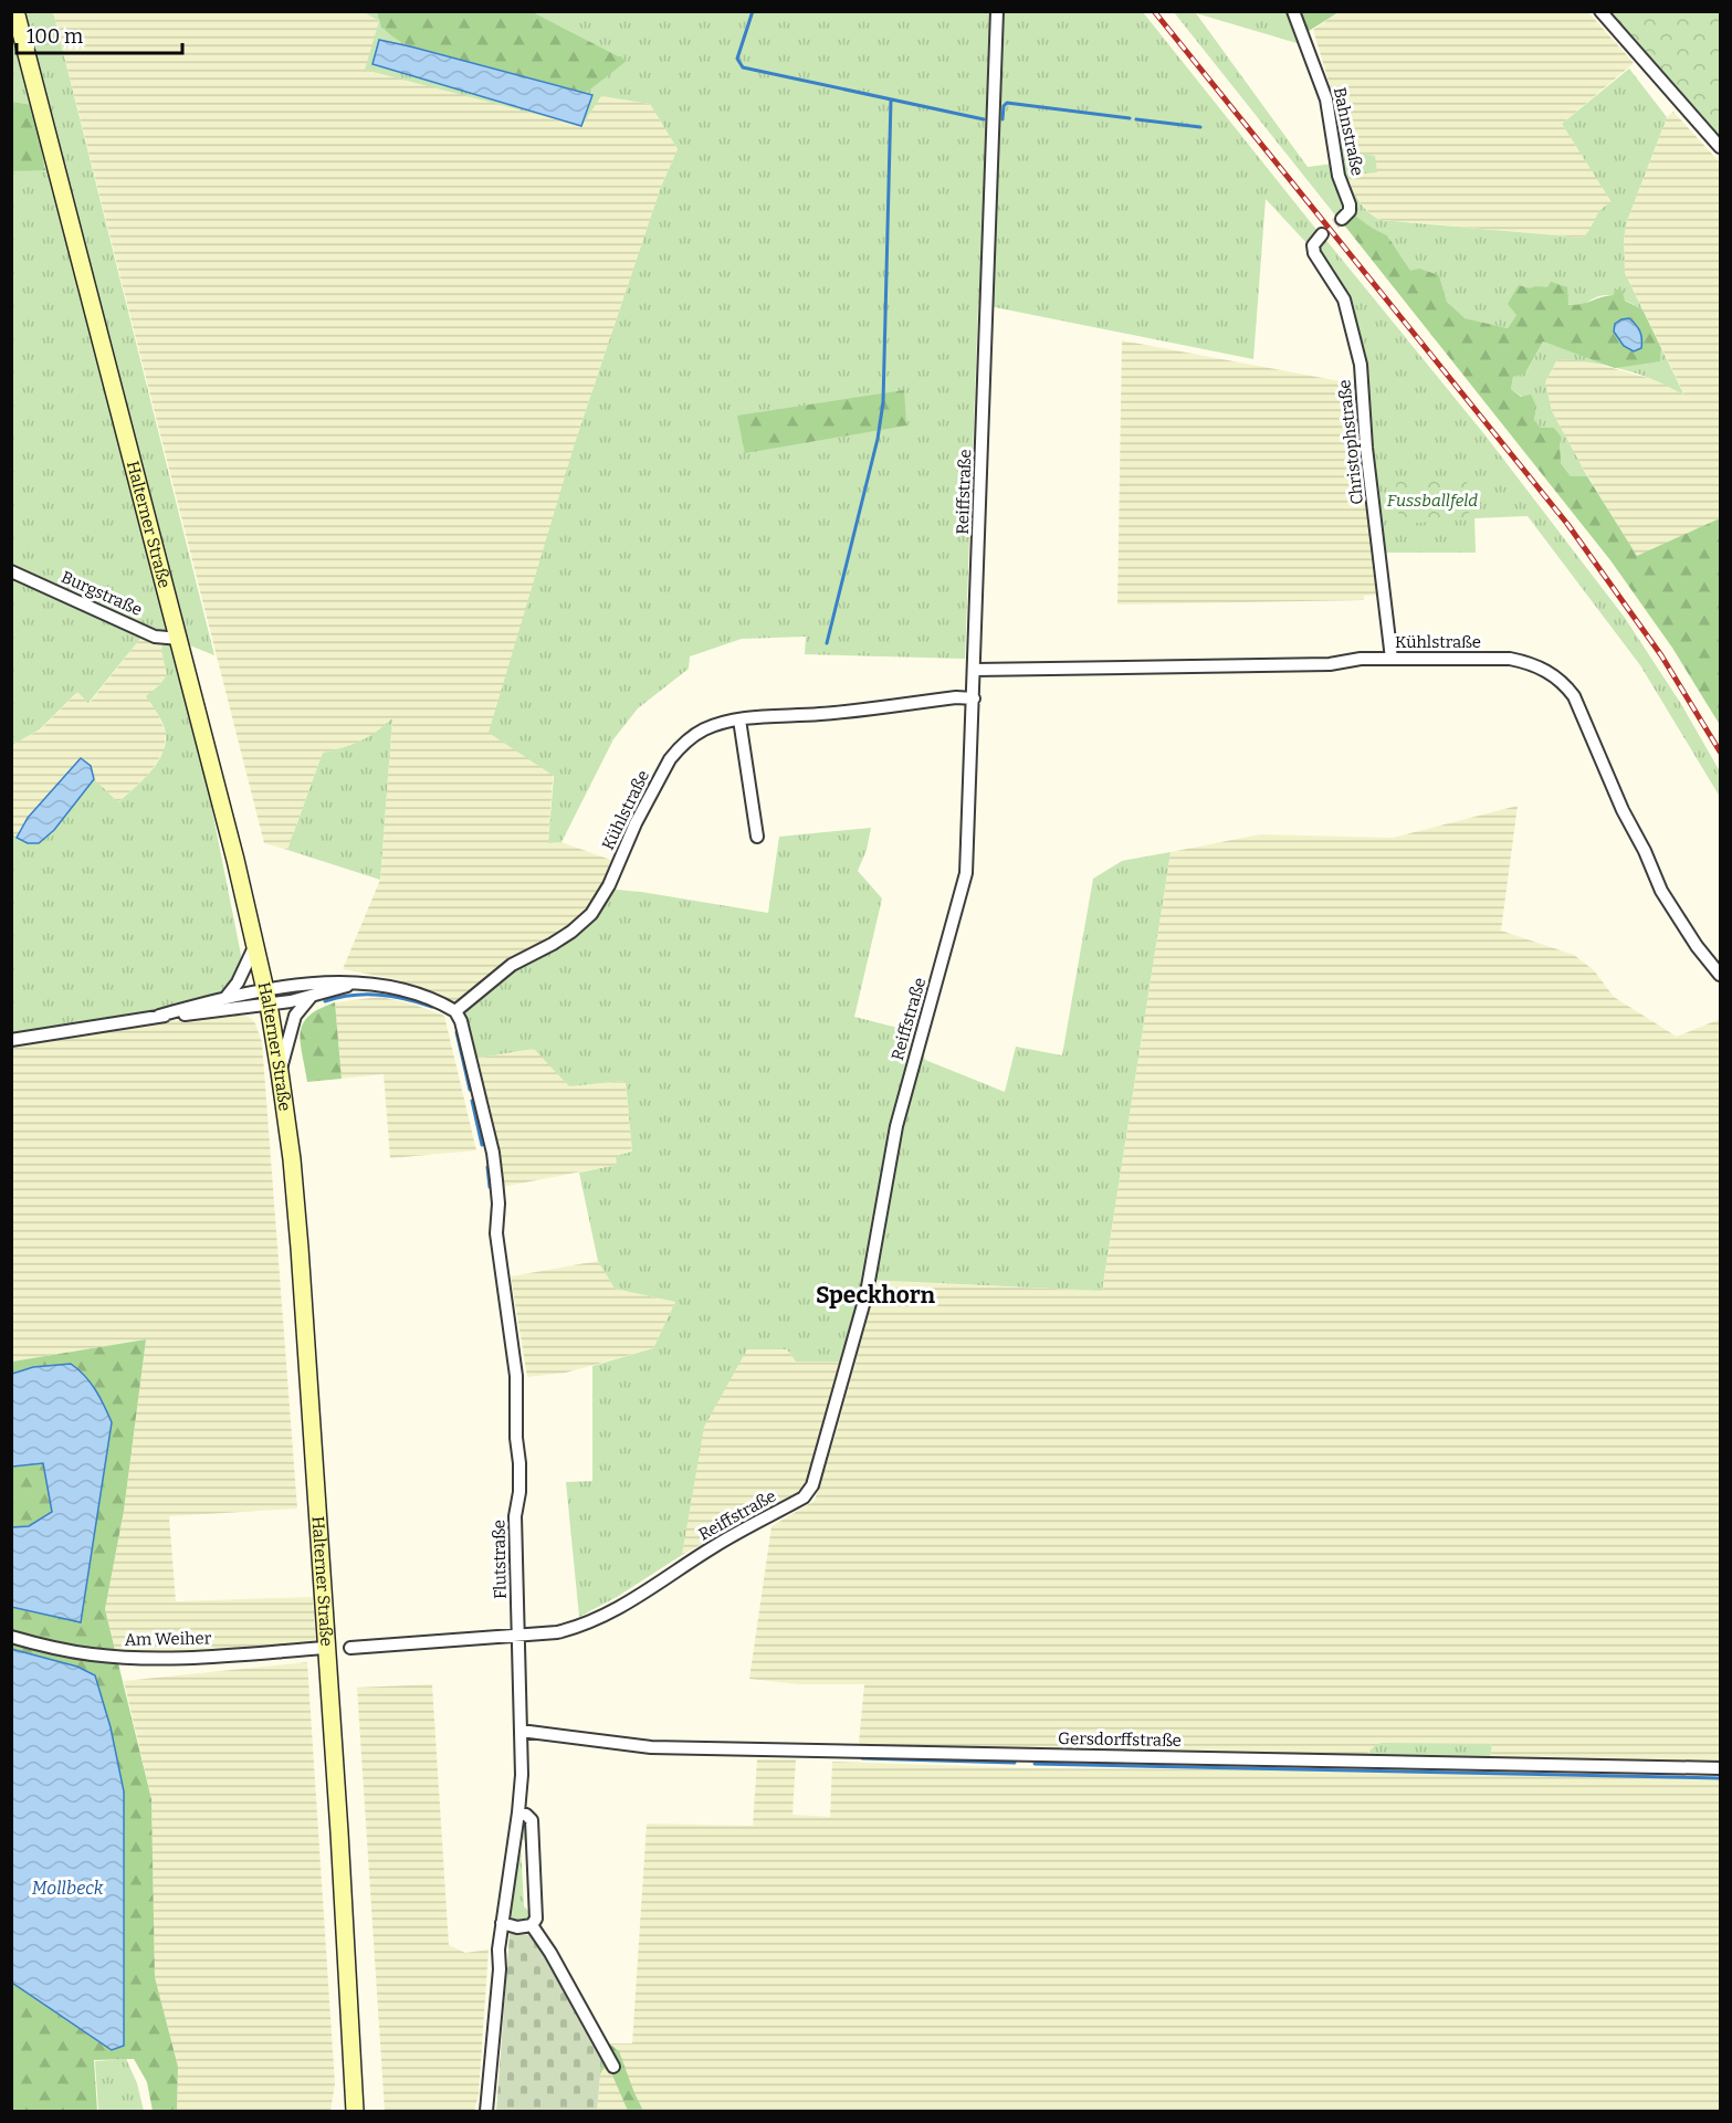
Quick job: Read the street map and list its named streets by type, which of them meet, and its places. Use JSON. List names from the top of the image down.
{
  "streets": {
    "main road": ["Halterner Straße"],
    "street": [
      "Bahnstraße",
      "Christophstraße",
      "Reiffstraße",
      "Burgstraße",
      "Kühlstraße",
      "Flutstraße",
      "Am Weiher",
      "Gersdorffstraße"
    ]
  },
  "crossings": [
    ["Christophstraße", "Kühlstraße"],
    ["Reiffstraße", "Kühlstraße"],
    ["Reiffstraße", "Flutstraße"],
    ["Halterner Straße", "Burgstraße"],
    ["Halterner Straße", "Am Weiher"],
    ["Kühlstraße", "Flutstraße"],
    ["Flutstraße", "Gersdorffstraße"]
  ],
  "districts": ["Speckhorn"],
  "water": ["Mollbeck"],
  "parks": ["Fussballfeld"],
  "scale_bar": "100 m"
}
